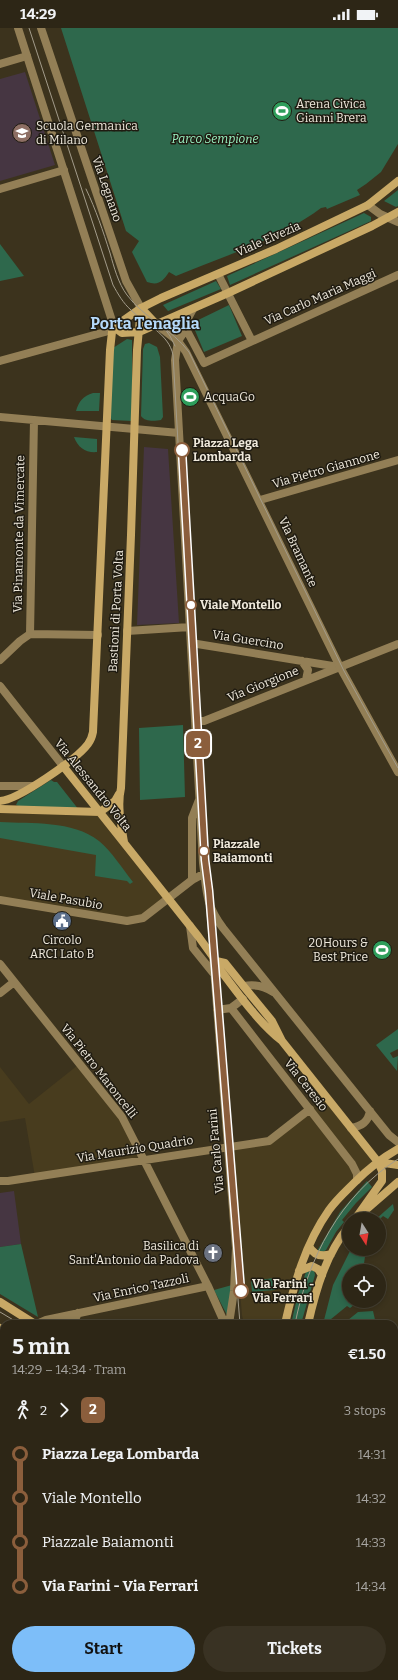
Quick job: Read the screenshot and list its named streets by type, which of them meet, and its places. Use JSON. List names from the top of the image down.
{
  "streets": {
    "main road": [
      "Via Legnano",
      "Viale Elvezia",
      "Bastioni di Porta Volta",
      "Via Alessandro Volta",
      "Via Ceresio"
    ],
    "street": [
      "Via Carlo Maria Maggi",
      "Via Pietro Giannone",
      "Via Pinamonte da Vimercate",
      "Via Bramante",
      "Via Guercino",
      "Via Giorgione",
      "Viale Pasubio",
      "Via Pietro Maroncelli",
      "Via Maurizio Quadrio",
      "Via Carlo Farini",
      "Via Enrico Tazzoli"
    ]
  },
  "crossings": [
    ["Via Legnano", "Viale Elvezia"],
    ["Via Legnano", "Via Bramante"],
    ["Via Legnano", "Bastioni di Porta Volta"],
    ["Viale Elvezia", "Bastioni di Porta Volta"],
    ["Via Pietro Giannone", "Via Bramante"],
    ["Via Bramante", "Via Guercino"],
    ["Via Bramante", "Via Giorgione"],
    ["Bastioni di Porta Volta", "Via Alessandro Volta"],
    ["Via Guercino", "Via Giorgione"],
    ["Via Alessandro Volta", "Viale Pasubio"],
    ["Via Alessandro Volta", "Via Ceresio"],
    ["Via Alessandro Volta", "Via Carlo Farini"],
    ["Via Pietro Maroncelli", "Via Maurizio Quadrio"],
    ["Via Pietro Maroncelli", "Via Enrico Tazzoli"],
    ["Via Ceresio", "Via Maurizio Quadrio"],
    ["Via Ceresio", "Via Carlo Farini"],
    ["Via Maurizio Quadrio", "Via Carlo Farini"]
  ],
  "districts": ["Porta Tenaglia"],
  "parks": ["Parco Sempione"],
  "places": {
    "sports": ["Arena Civica Gianni Brera", "AcquaGo", "20Hours & Best Price"],
    "school or university": ["Scuola Germanica di Milano"],
    "other": [
      "Piazza Lega Lombarda",
      "Viale Montello",
      "Piazzale Baiamonti",
      "Via Farini - Via Ferrari"
    ],
    "public building": ["Circolo ARCI Lato B"],
    "church": ["Basilica di Sant'Antonio da Padova"]
  },
  "lines": ["tram line 2"],
  "north": "bottom",
  "page": {
    "status": "14:29",
    "on_map": "2",
    "heading": ["5 min", "14:29 – 14:34 · Tram", "€1.50"],
    "legs": ["2", "2", "3 stops"],
    "list": [
      {
        "name": "Piazza Lega Lombarda",
        "value": "14:31"
      },
      {
        "name": "Viale Montello",
        "value": "14:32"
      },
      {
        "name": "Piazzale Baiamonti",
        "value": "14:33"
      },
      {
        "name": "Via Farini - Via Ferrari",
        "value": "14:34"
      }
    ],
    "buttons": ["Start", "Tickets"]
  }
}
